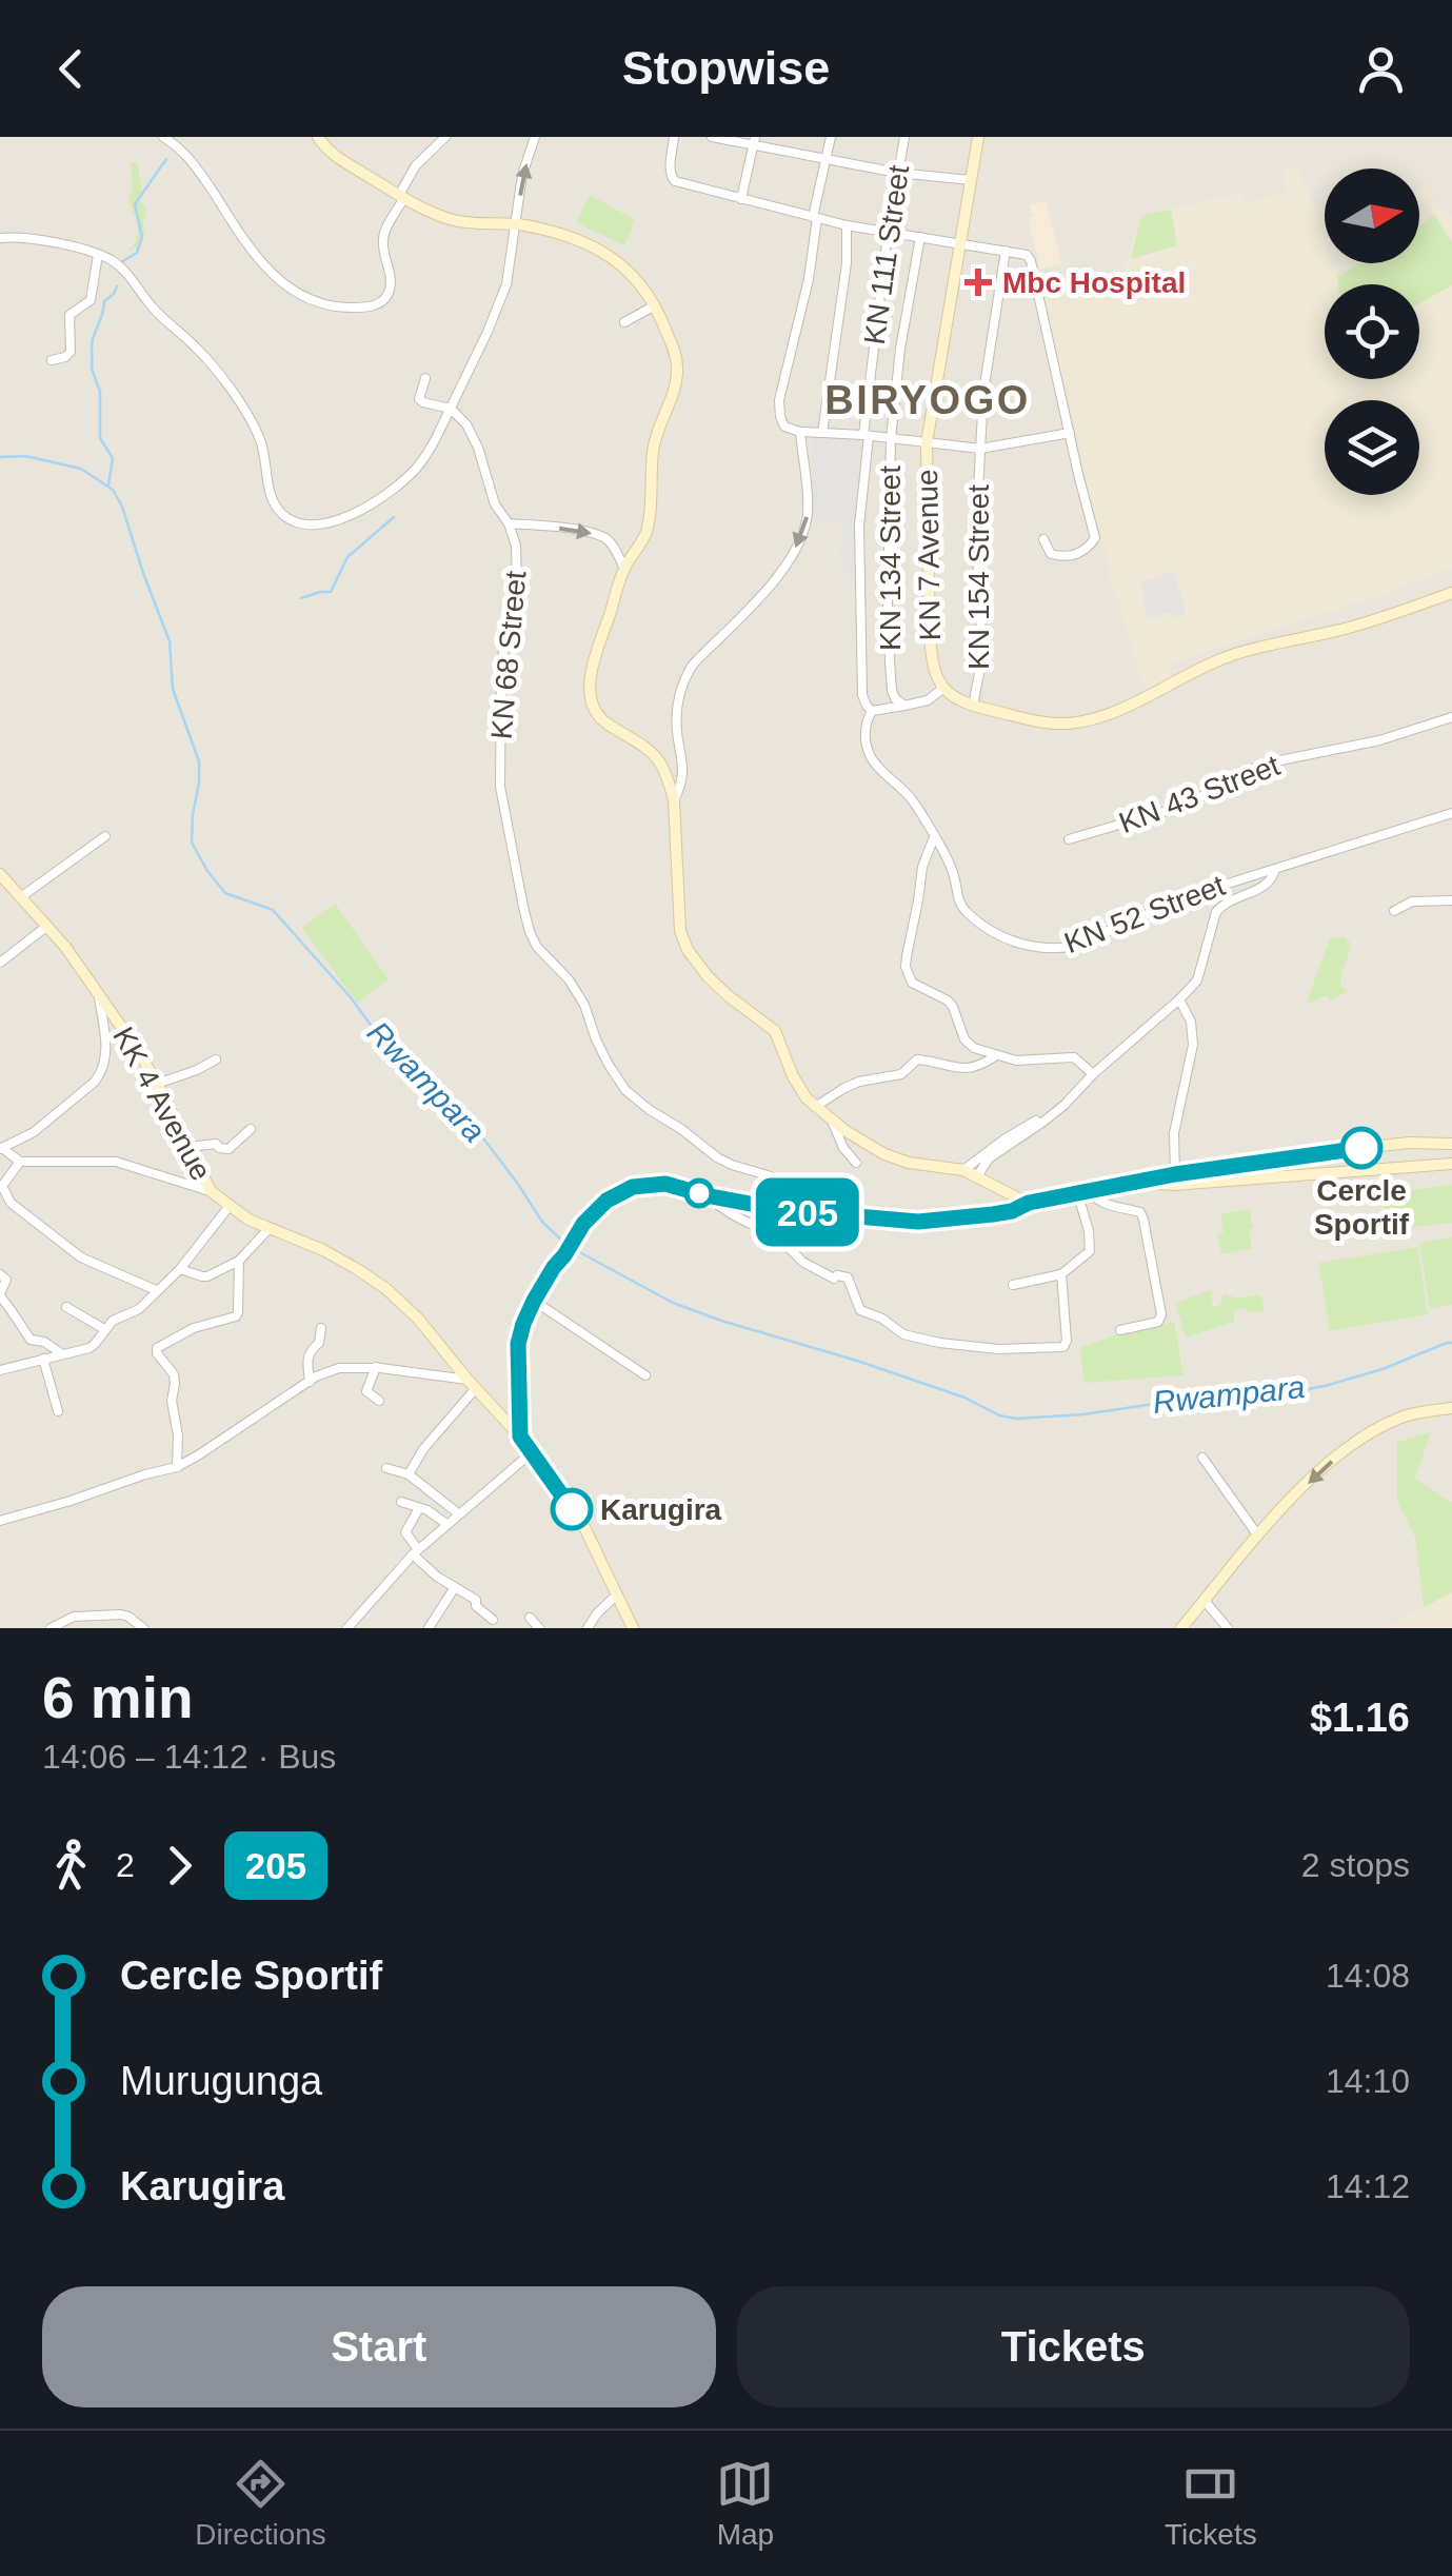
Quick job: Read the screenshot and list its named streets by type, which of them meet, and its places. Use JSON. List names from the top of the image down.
{
  "streets": {
    "main road": ["KN 7 Avenue", "KK 4 Avenue"],
    "street": [
      "KN 111 Street",
      "KN 134 Street",
      "KN 154 Street",
      "KN 68 Street",
      "KN 43 Street",
      "KN 52 Street"
    ]
  },
  "crossings": [
    ["KN 111 Street", "KN 52 Street"]
  ],
  "districts": ["BIRYOGO"],
  "water": ["Rwampara"],
  "places": {
    "health": ["Mbc Hospital"],
    "other": ["Cercle Sportif", "Karugira"]
  },
  "lines": ["bus line 205"],
  "north": "right",
  "page": {
    "header": "Stopwise",
    "on_map": "205",
    "heading": ["6 min", "14:06 – 14:12 · Bus", "$1.16"],
    "legs": ["2", "205", "2 stops"],
    "list": [
      {
        "name": "Cercle Sportif",
        "value": "14:08"
      },
      {
        "name": "Murugunga",
        "value": "14:10"
      },
      {
        "name": "Karugira",
        "value": "14:12"
      }
    ],
    "buttons": ["Start", "Tickets"],
    "tabs": ["Directions", "Map", "Tickets"]
  }
}
